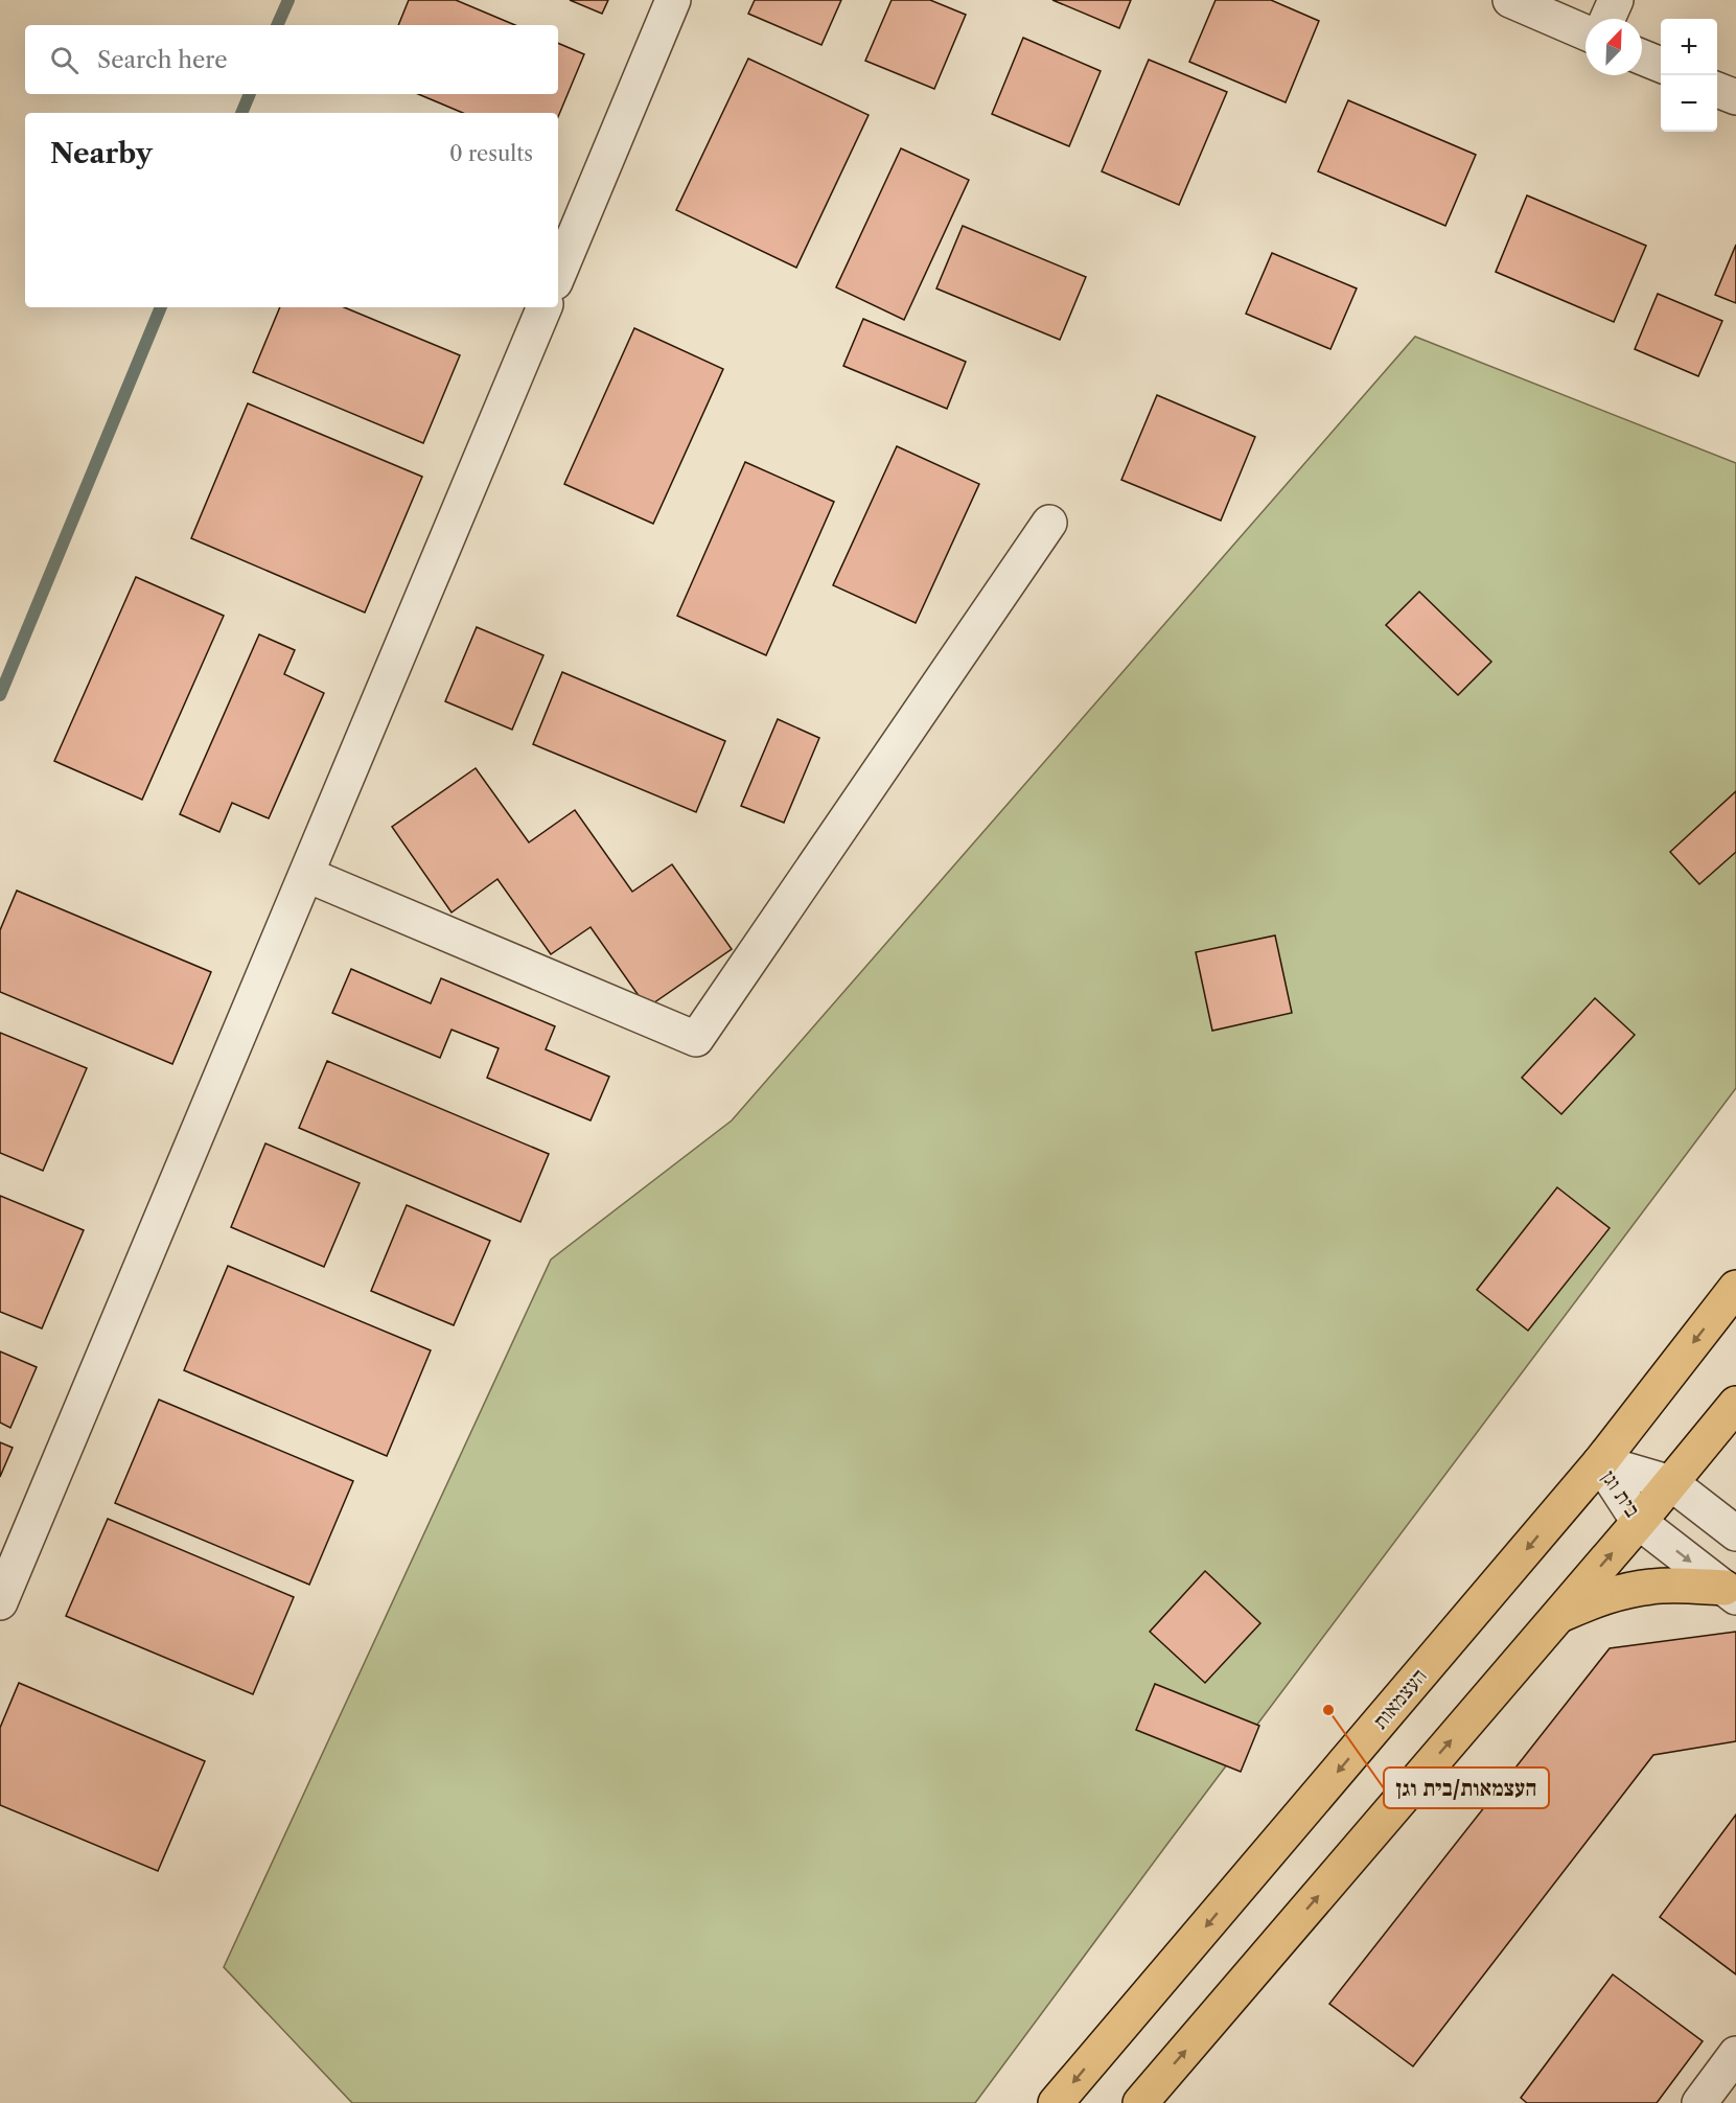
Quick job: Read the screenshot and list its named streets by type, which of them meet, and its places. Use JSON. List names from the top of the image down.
{
  "streets": {
    "main road": ["העצמאות"],
    "street": ["בית וגן"]
  },
  "crossings": [
    ["בית וגן", "העצמאות"]
  ],
  "places": ["העצמאות/בית וגן"],
  "north": "top right",
  "page": {
    "map_buttons": ["+", "−"],
    "search": "Search here",
    "heading": ["Nearby", "0 results"]
  }
}
